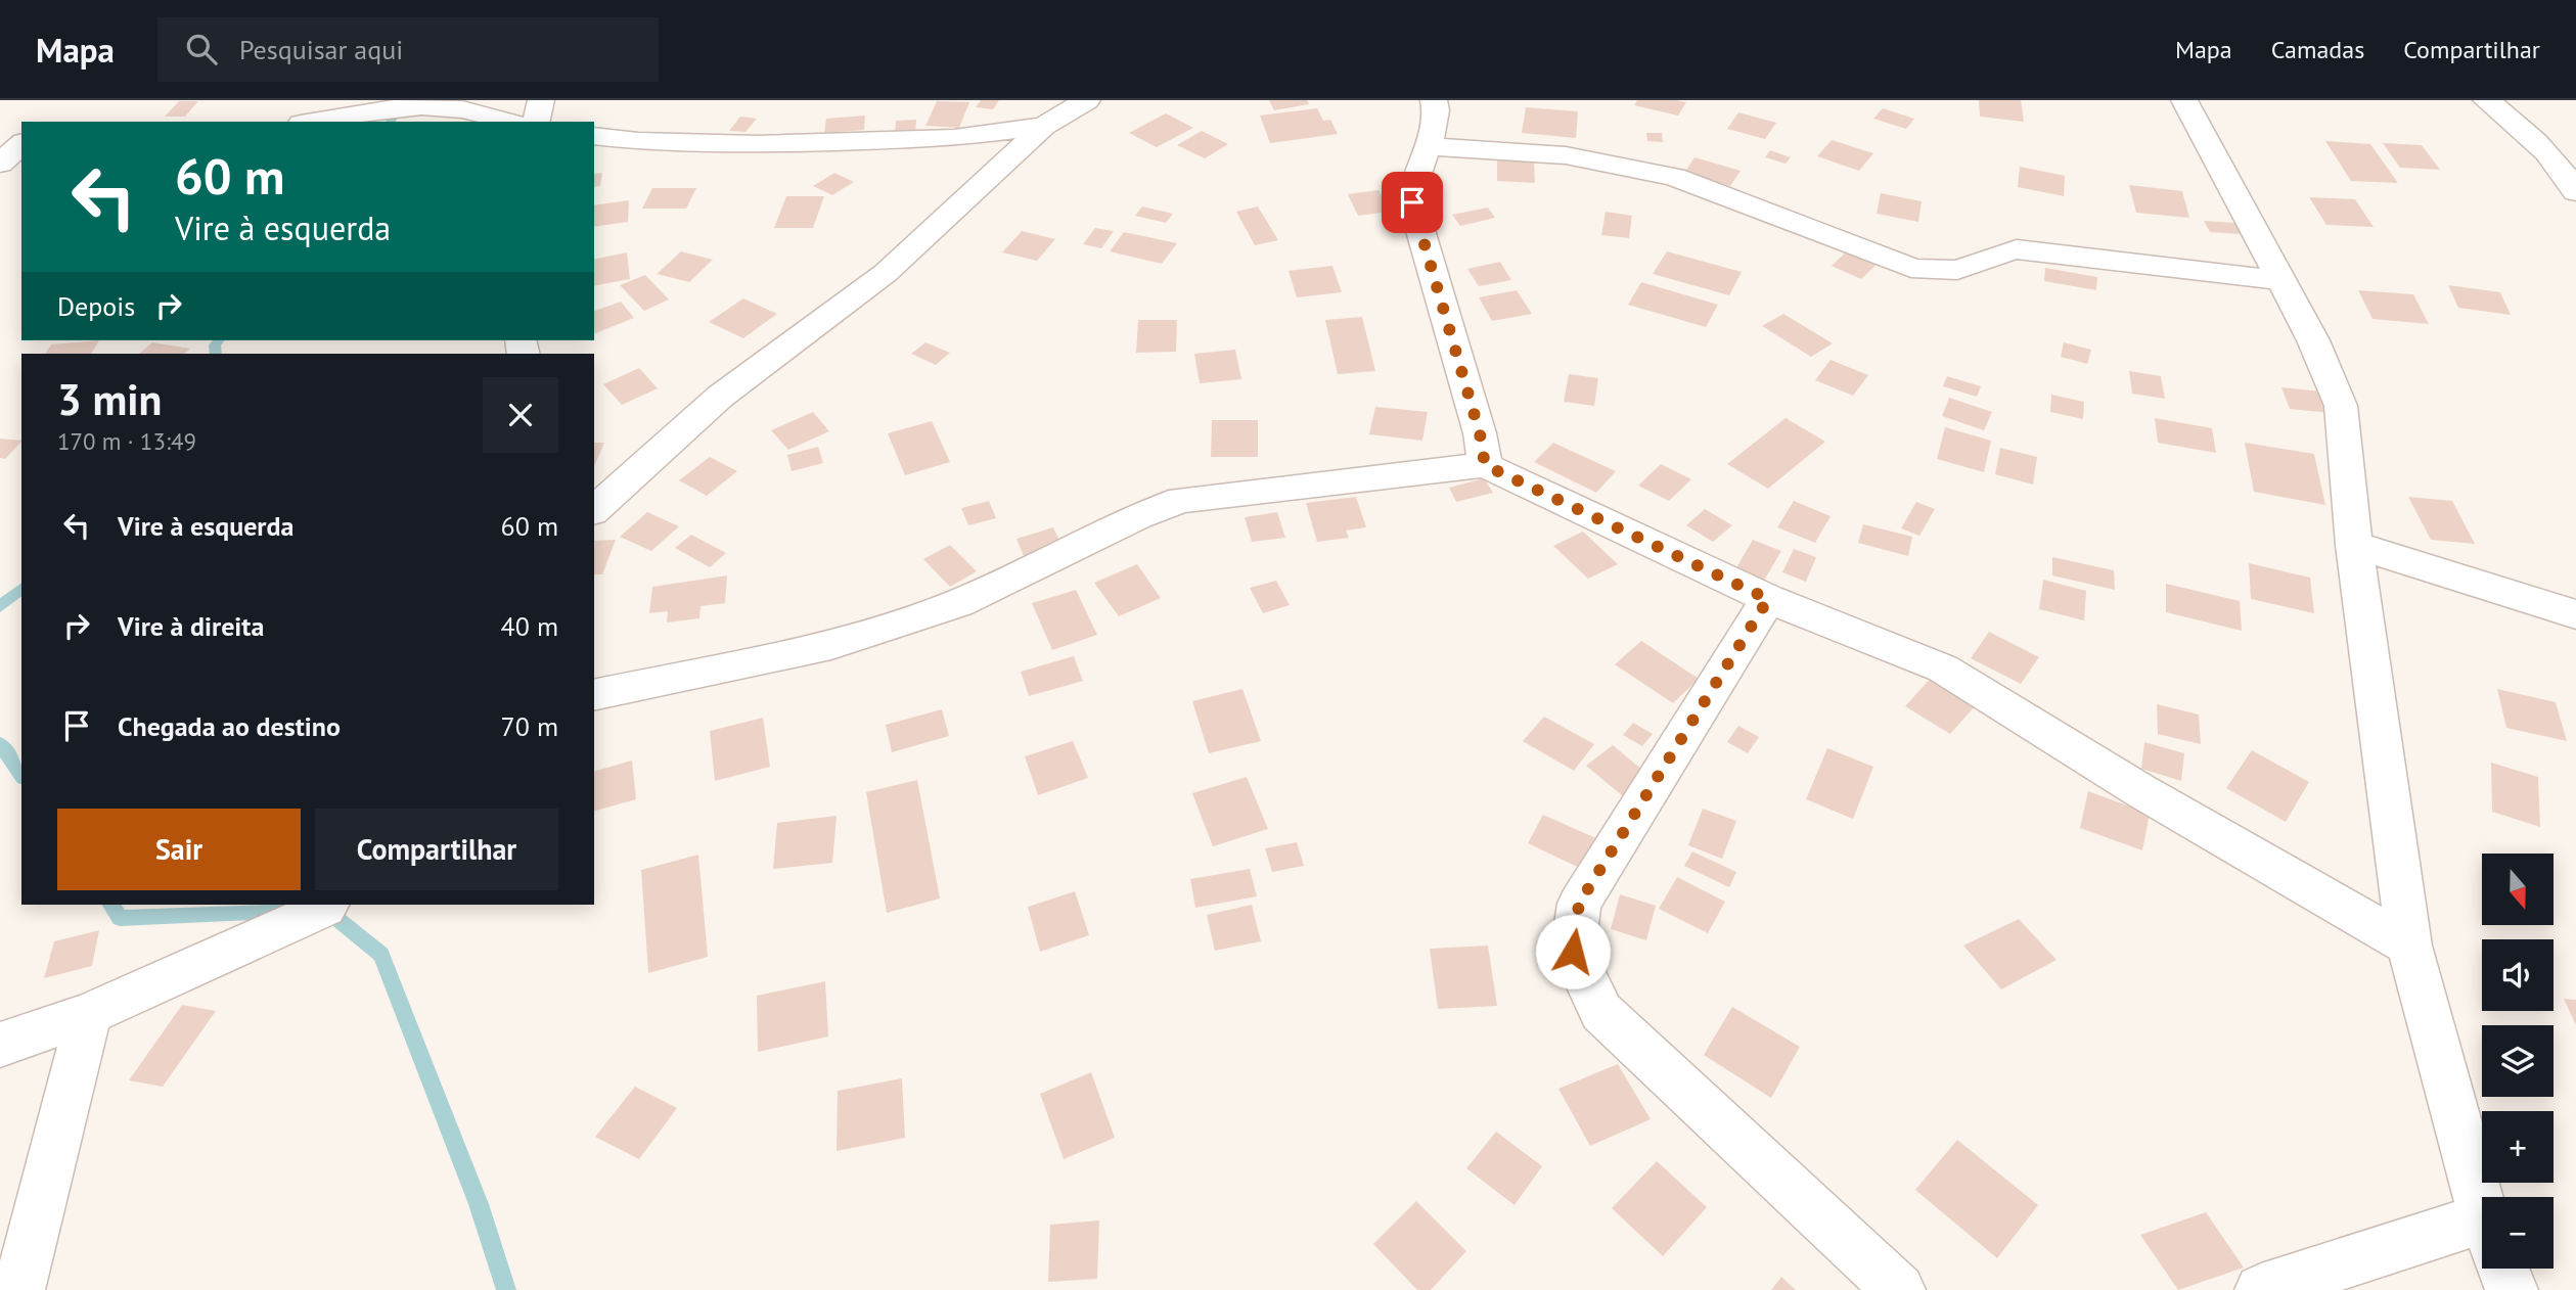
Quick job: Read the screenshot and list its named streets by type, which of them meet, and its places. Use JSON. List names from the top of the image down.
{
  "north": "bottom",
  "page": {
    "header": "Mapa",
    "search": "Pesquisar aqui",
    "nav": ["Mapa", "Camadas", "Compartilhar"],
    "turn": ["60 m", "Vire à esquerda"],
    "then": "Depois",
    "heading": ["3 min", "170 m · 13:49"],
    "list": [
      {
        "name": "Vire à esquerda",
        "value": "60 m"
      },
      {
        "name": "Vire à direita",
        "value": "40 m"
      },
      {
        "name": "Chegada ao destino",
        "value": "70 m"
      }
    ],
    "buttons": ["Sair", "Compartilhar"],
    "map_buttons": ["+", "−"]
  }
}
